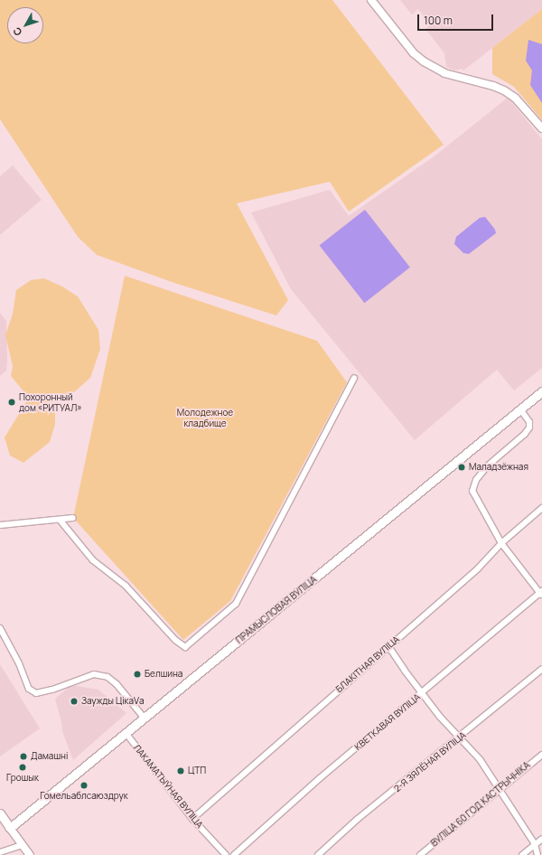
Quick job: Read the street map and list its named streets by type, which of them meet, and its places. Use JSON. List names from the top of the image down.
{
  "streets": {
    "main road": ["ПРАМЫСЛОВАЯ ВУЛІЦА"],
    "street": [
      "БЛАКІТНАЯ ВУЛІЦА",
      "КВЕТКАВАЯ ВУЛІЦА",
      "2-Я ЗЯЛЁНАЯ ВУЛІЦА",
      "ЛАКАМАТЫЎНАЯ ВУЛІЦА",
      "ВУЛІЦА 60 ГОД КАСТРЫЧНІКА"
    ]
  },
  "crossings": [
    ["ПРАМЫСЛОВАЯ ВУЛІЦА", "ЛАКАМАТЫЎНАЯ ВУЛІЦА"],
    ["БЛАКІТНАЯ ВУЛІЦА", "ЛАКАМАТЫЎНАЯ ВУЛІЦА"]
  ],
  "parks": ["Молодежное кладбище"],
  "places": [
    "Похоронный дом «РИТУАЛ»",
    "Маладзёжная",
    "Белшина",
    "Заужды ЦікаVа",
    "Дамашні",
    "Грошык",
    "ЦТП",
    "Гомельаблсаюздрук"
  ],
  "scale_bar": "100 m",
  "north": "bottom left"
}
